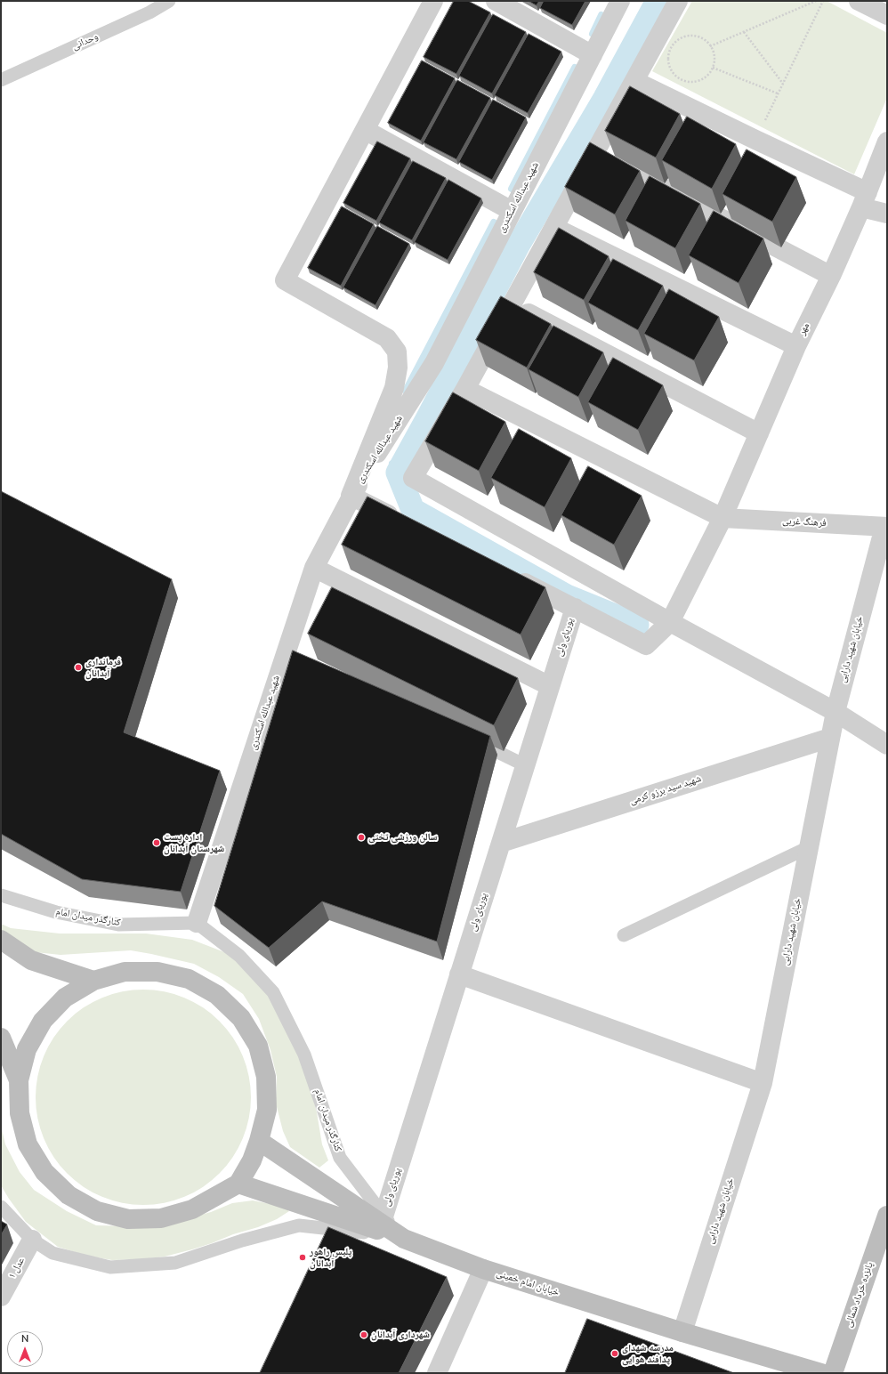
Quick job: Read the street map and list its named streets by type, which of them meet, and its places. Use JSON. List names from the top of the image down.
{
  "streets": {
    "main road": ["خیابان امام خمینی", "پانزده خرداد شمالی"],
    "street": [
      "شهید عبدالله اسکندری",
      "مهر",
      "فرهنگ غربی",
      "پوریای ولی",
      "خیابان شهید دارابی",
      "شهید سید برزو کرمی",
      "عدل ۱"
    ],
    "lane": ["وحدانی", "کنارگذر میدان امام"]
  },
  "crossings": [
    ["شهید عبدالله اسکندری", "کنارگذر میدان امام"],
    ["مهر", "فرهنگ غربی"],
    ["فرهنگ غربی", "خیابان شهید دارابی"],
    ["پوریای ولی", "شهید سید برزو کرمی"],
    ["پوریای ولی", "کنارگذر میدان امام"],
    ["خیابان شهید دارابی", "شهید سید برزو کرمی"],
    ["خیابان شهید دارابی", "خیابان امام خمینی"],
    ["کنارگذر میدان امام", "خیابان امام خمینی"]
  ],
  "places": [
    "فرمانداری آبدانان",
    "سالن ورزشی تختی",
    "اداره پست شهرستان آبدانان",
    "پلیس راهور آبدانان",
    "شهرداری آبدانان",
    "مدرسه شهدای پدافند هوایی"
  ],
  "north": "top"
}
